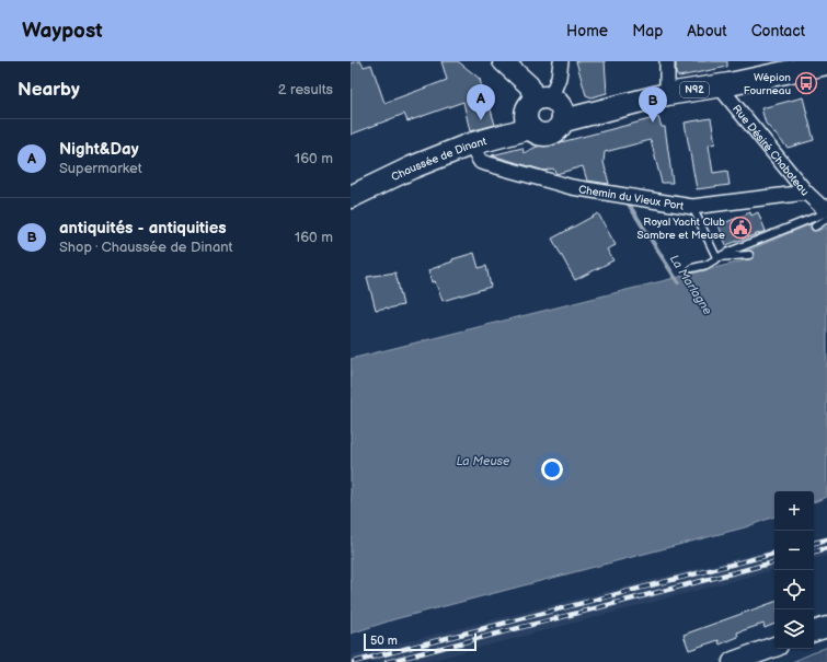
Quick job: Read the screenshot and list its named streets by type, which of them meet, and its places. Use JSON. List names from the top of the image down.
{
  "streets": {
    "main road": ["N92", "Chaussée de Dinant"],
    "street": ["Rue Désiré Chaboteau", "Chemin du Vieux Port"]
  },
  "crossings": [
    ["N92", "Rue Désiré Chaboteau"],
    ["N92", "Chaussée de Dinant"],
    ["Rue Désiré Chaboteau", "Chemin du Vieux Port"],
    ["Chaussée de Dinant", "Chemin du Vieux Port"]
  ],
  "water": ["La Marlagne", "La Meuse"],
  "places": {
    "bus stop": ["Wépion Fourneau"],
    "public building": ["Royal Yacht Club Sambre et Meuse"]
  },
  "scale_bar": "50 m",
  "page": {
    "header": "Waypost",
    "nav": [
      "Home",
      "Map",
      "About",
      "Contact"
    ],
    "heading": ["Nearby", "2 results"],
    "pins": ["A", "B"],
    "list": [
      {
        "mark": "A",
        "name": "Night&Day",
        "note": "Supermarket",
        "value": "160 m"
      },
      {
        "mark": "B",
        "name": "antiquités - antiquities",
        "note": "Shop · Chaussée de Dinant",
        "value": "160 m"
      }
    ],
    "map_buttons": ["+", "−"],
    "scale": "50 m"
  }
}
